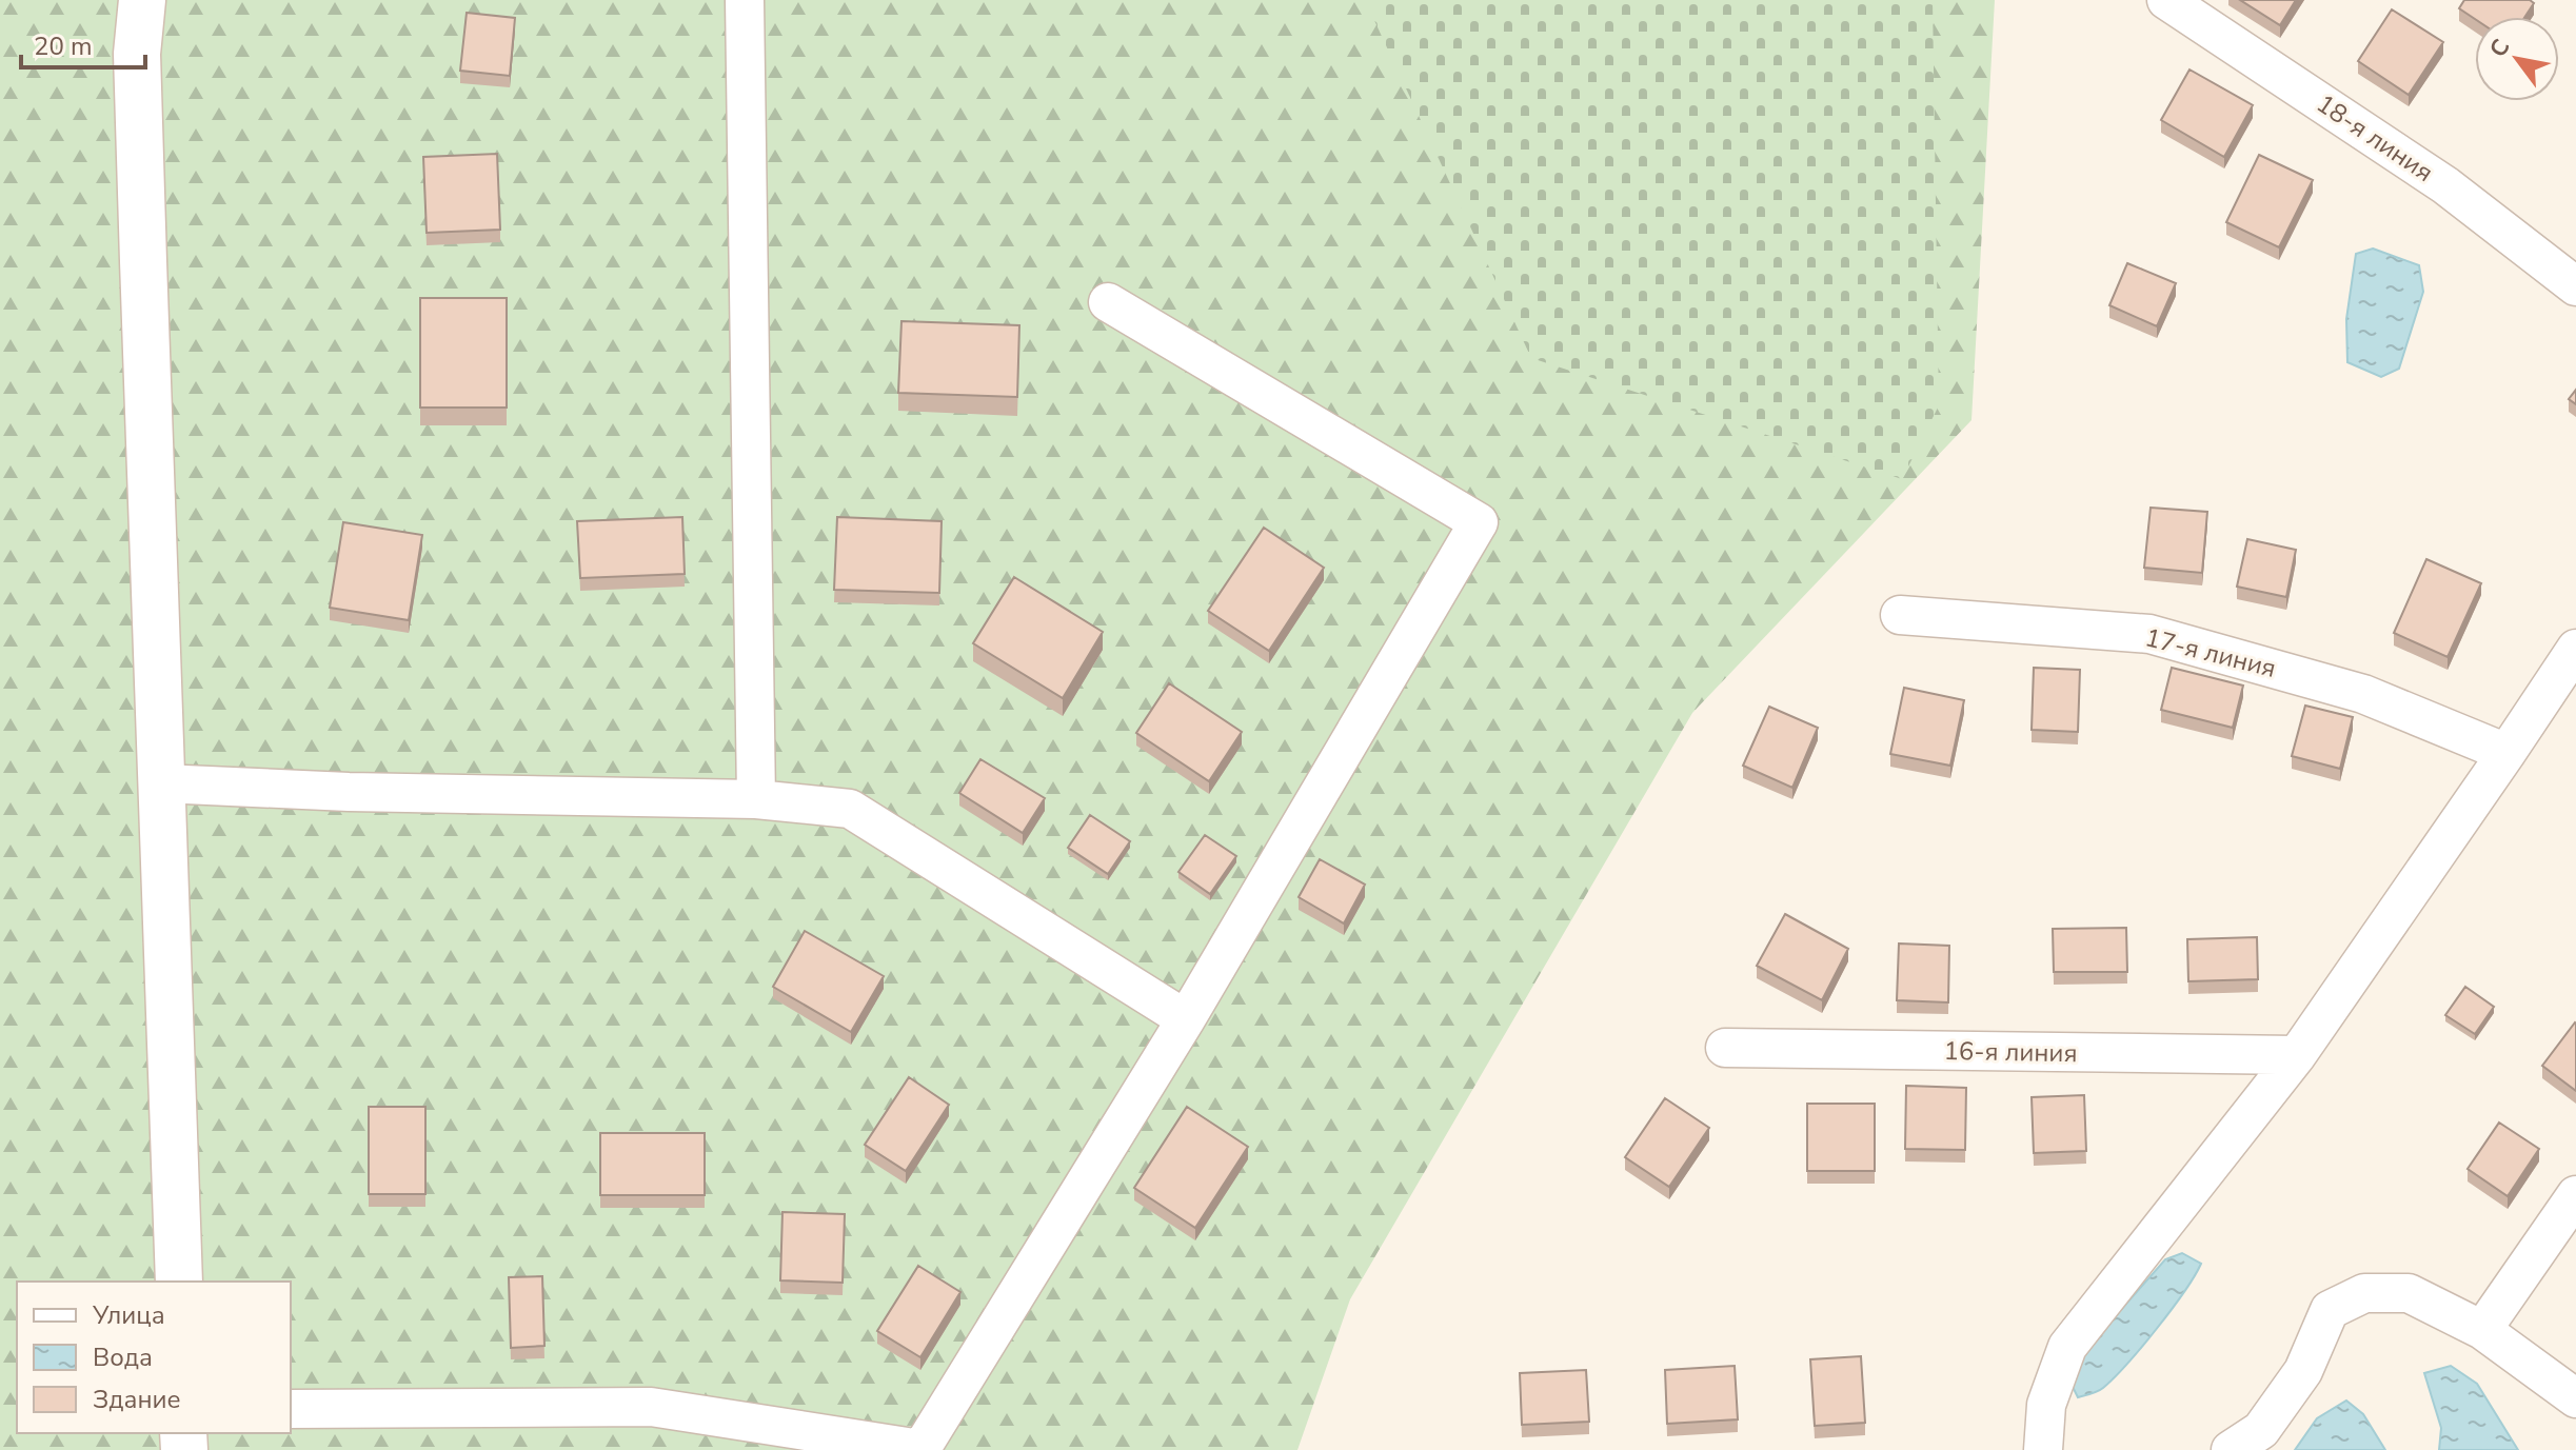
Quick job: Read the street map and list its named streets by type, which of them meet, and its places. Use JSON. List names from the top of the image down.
{
  "streets": {
    "street": ["18-я линия", "17-я линия", "16-я линия"]
  },
  "legend": ["Улица", "Вода", "Здание"],
  "scale_bar": "20 m",
  "north": "top left"
}
